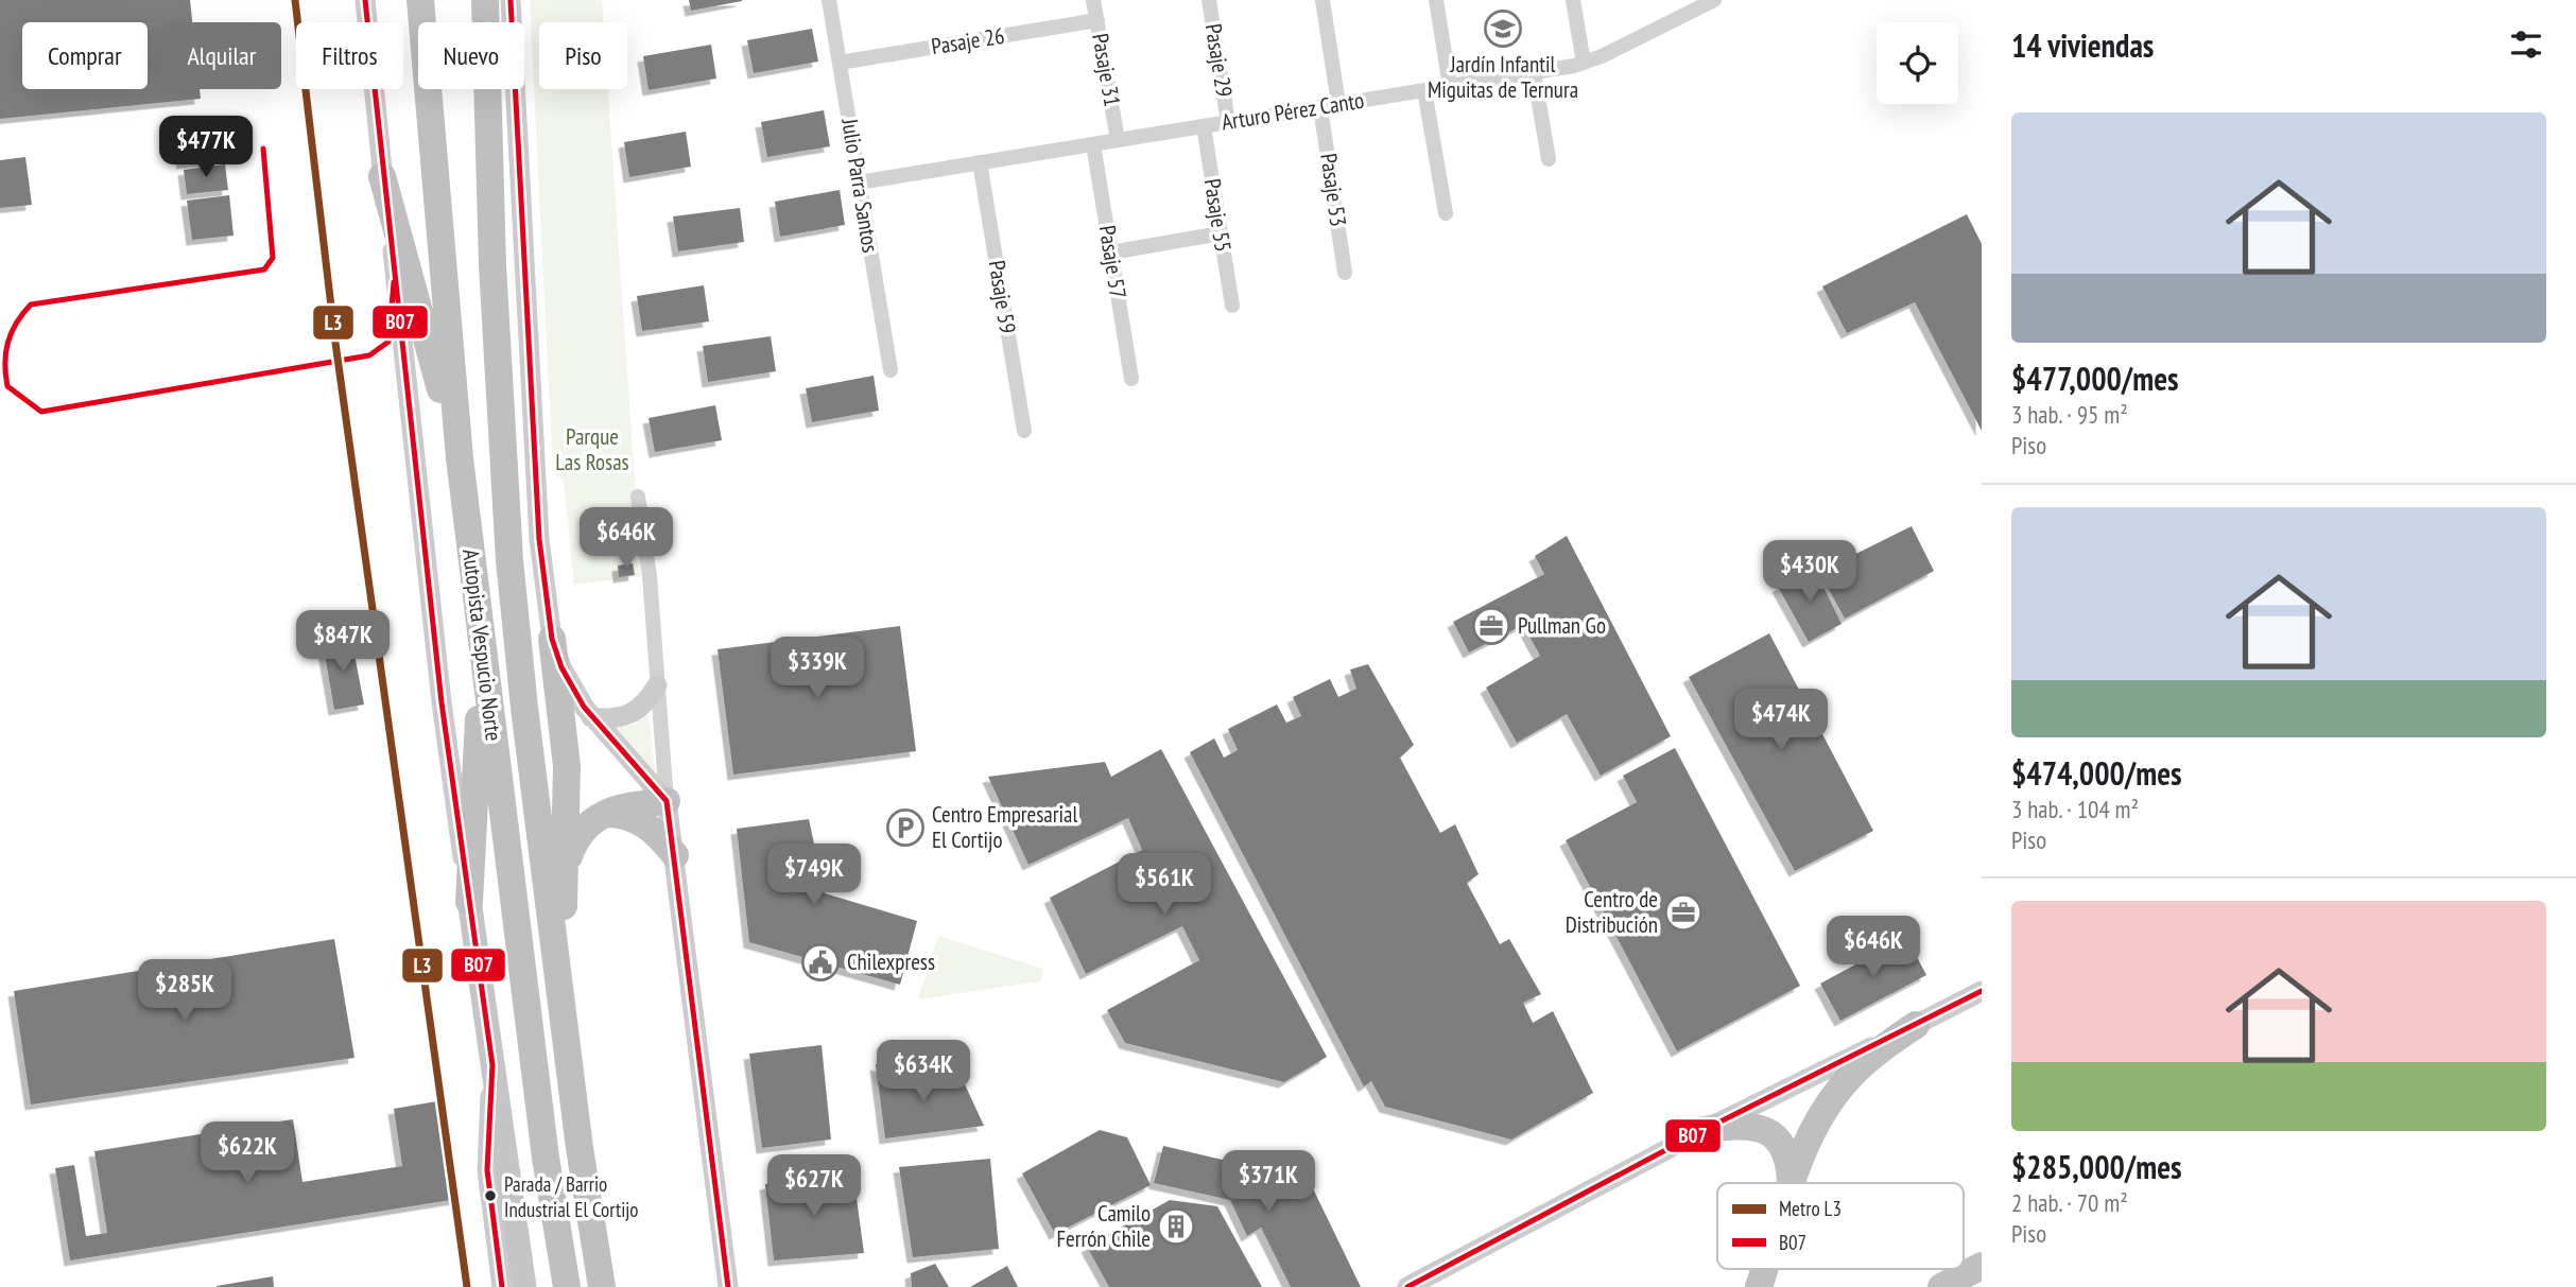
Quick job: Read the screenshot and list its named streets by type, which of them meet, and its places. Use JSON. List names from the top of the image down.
{
  "streets": {
    "highway": ["Autopista Vespucio Norte"],
    "street": [
      "Pasaje 26",
      "Pasaje 29",
      "Pasaje 31",
      "Arturo Pérez Canto",
      "Julio Parra Santos",
      "Pasaje 53",
      "Pasaje 55",
      "Pasaje 57",
      "Pasaje 59"
    ]
  },
  "crossings": [
    ["Pasaje 26", "Pasaje 31"],
    ["Pasaje 26", "Julio Parra Santos"],
    ["Pasaje 29", "Arturo Pérez Canto"],
    ["Pasaje 31", "Arturo Pérez Canto"],
    ["Arturo Pérez Canto", "Julio Parra Santos"],
    ["Arturo Pérez Canto", "Pasaje 53"],
    ["Arturo Pérez Canto", "Pasaje 55"],
    ["Arturo Pérez Canto", "Pasaje 57"],
    ["Arturo Pérez Canto", "Pasaje 59"]
  ],
  "parks": ["Parque Las Rosas"],
  "places": {
    "school or university": ["Jardín Infantil Miguitas de Ternura"],
    "office": ["Pullman Go", "Centro de Distribución"],
    "parking": ["Centro Empresarial El Cortijo"],
    "public building": ["Chilexpress"],
    "other": ["Parada / Barrio Industrial El Cortijo"],
    "building": ["Camilo Ferrón Chile"]
  },
  "lines": ["metro line L3", "transit line B07"],
  "legend": ["Metro L3", "B07"],
  "page": {
    "heading": "14 viviendas",
    "chip": [
      "Comprar",
      "Alquilar",
      "Filtros",
      "Nuevo",
      "Piso"
    ],
    "list": [
      {
        "name": "$477,000/mes",
        "note": "3 hab. · 95 m² · Piso"
      },
      {
        "name": "$474,000/mes",
        "note": "3 hab. · 104 m² · Piso"
      },
      {
        "name": "$285,000/mes",
        "note": "2 hab. · 70 m² · Piso"
      }
    ],
    "price": [
      "$477K",
      "$646K",
      "$430K",
      "$847K",
      "$339K",
      "$474K",
      "$749K",
      "$561K",
      "$646K",
      "$285K",
      "$634K",
      "$622K",
      "$371K",
      "$627K"
    ]
  }
}
